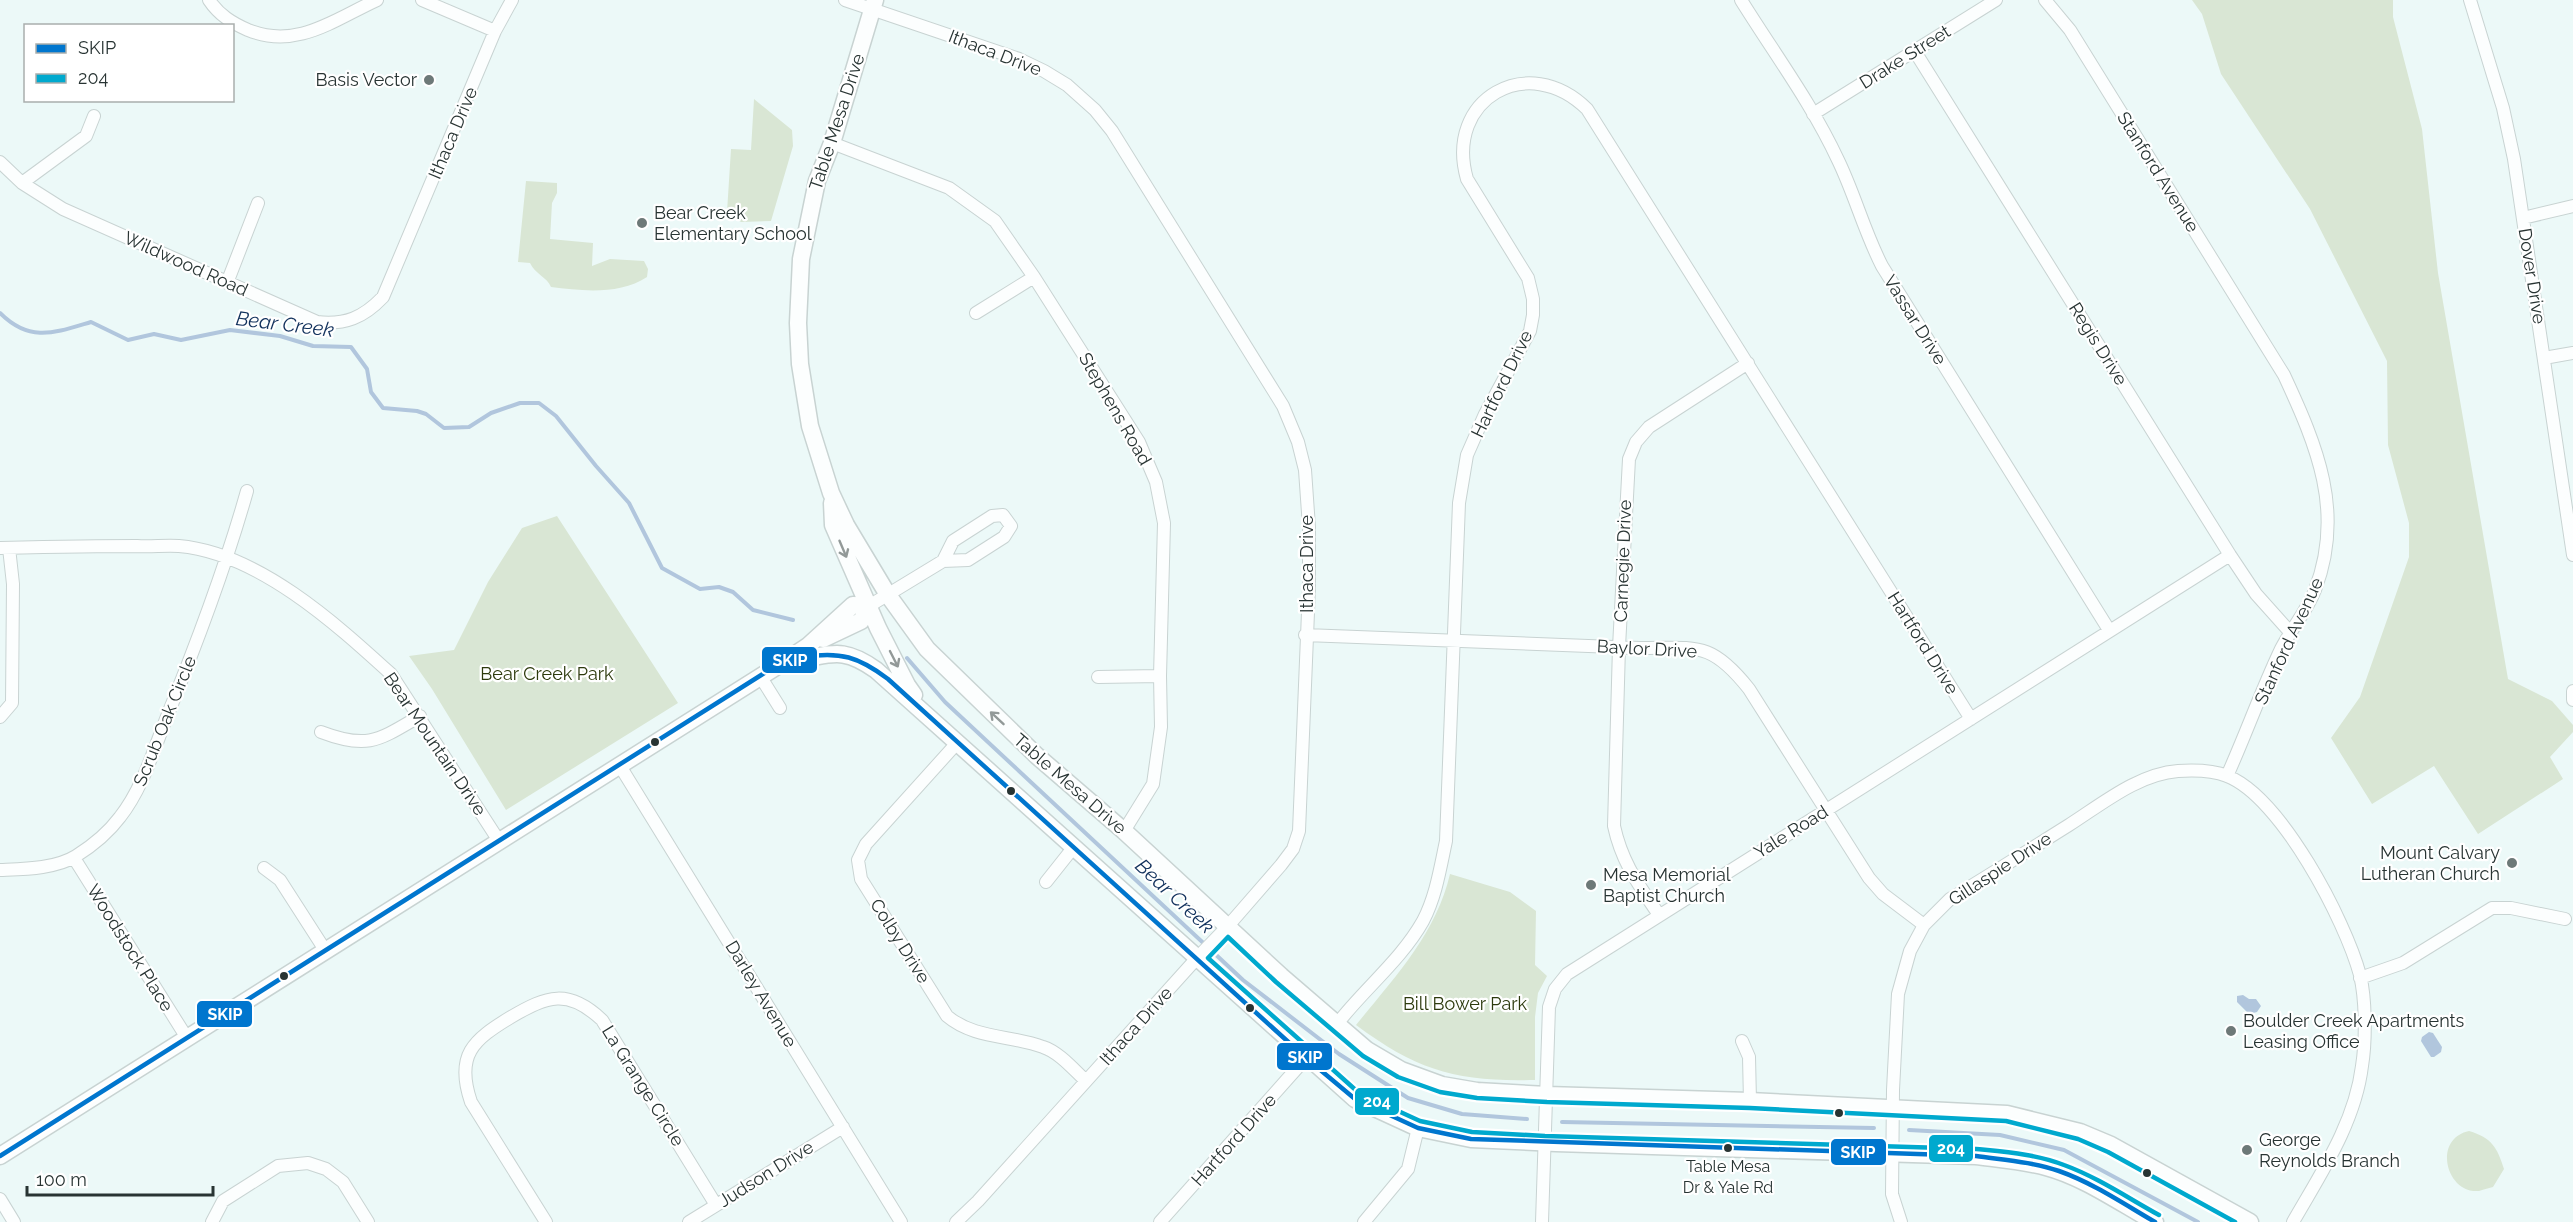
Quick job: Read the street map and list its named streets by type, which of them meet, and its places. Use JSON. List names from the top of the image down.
{
  "streets": {
    "street": [
      "Ithaca Drive",
      "Drake Street",
      "Table Mesa Drive",
      "Stanford Avenue",
      "Wildwood Road",
      "Dover Drive",
      "Vassar Drive",
      "Regis Drive",
      "Hartford Drive",
      "Stephens Road",
      "Carnegie Drive",
      "Baylor Drive",
      "Scrub Oak Circle",
      "Bear Mountain Drive",
      "Yale Road",
      "Gillaspie Drive",
      "Colby Drive",
      "Woodstock Place",
      "Darley Avenue",
      "La Grange Circle",
      "Judson Drive"
    ]
  },
  "crossings": [
    ["Ithaca Drive", "Table Mesa Drive"],
    ["Ithaca Drive", "Wildwood Road"],
    ["Ithaca Drive", "Baylor Drive"],
    ["Ithaca Drive", "Colby Drive"],
    ["Drake Street", "Vassar Drive"],
    ["Drake Street", "Regis Drive"],
    ["Table Mesa Drive", "Hartford Drive"],
    ["Table Mesa Drive", "Stephens Road"],
    ["Table Mesa Drive", "Yale Road"],
    ["Table Mesa Drive", "Gillaspie Drive"],
    ["Table Mesa Drive", "Colby Drive"],
    ["Stanford Avenue", "Regis Drive"],
    ["Stanford Avenue", "Gillaspie Drive"],
    ["Vassar Drive", "Yale Road"],
    ["Regis Drive", "Yale Road"],
    ["Hartford Drive", "Carnegie Drive"],
    ["Hartford Drive", "Baylor Drive"],
    ["Hartford Drive", "Yale Road"],
    ["Carnegie Drive", "Baylor Drive"],
    ["Carnegie Drive", "Yale Road"],
    ["Baylor Drive", "Yale Road"],
    ["Baylor Drive", "Gillaspie Drive"],
    ["Scrub Oak Circle", "Bear Mountain Drive"],
    ["Scrub Oak Circle", "Woodstock Place"],
    ["Darley Avenue", "Judson Drive"],
    ["La Grange Circle", "Judson Drive"]
  ],
  "water": ["Bear Creek"],
  "parks": ["Bear Creek Park", "Bill Bower Park"],
  "places": [
    "Basis Vector",
    "Bear Creek Elementary School",
    "Mount Calvary Lutheran Church",
    "Mesa Memorial Baptist Church",
    "Boulder Creek Apartments Leasing Office",
    "Table Mesa Dr & Yale Rd",
    "George Reynolds Branch"
  ],
  "lines": ["transit line SKIP", "transit line 204"],
  "legend": ["SKIP", "204"],
  "scale_bar": "100 m"
}
